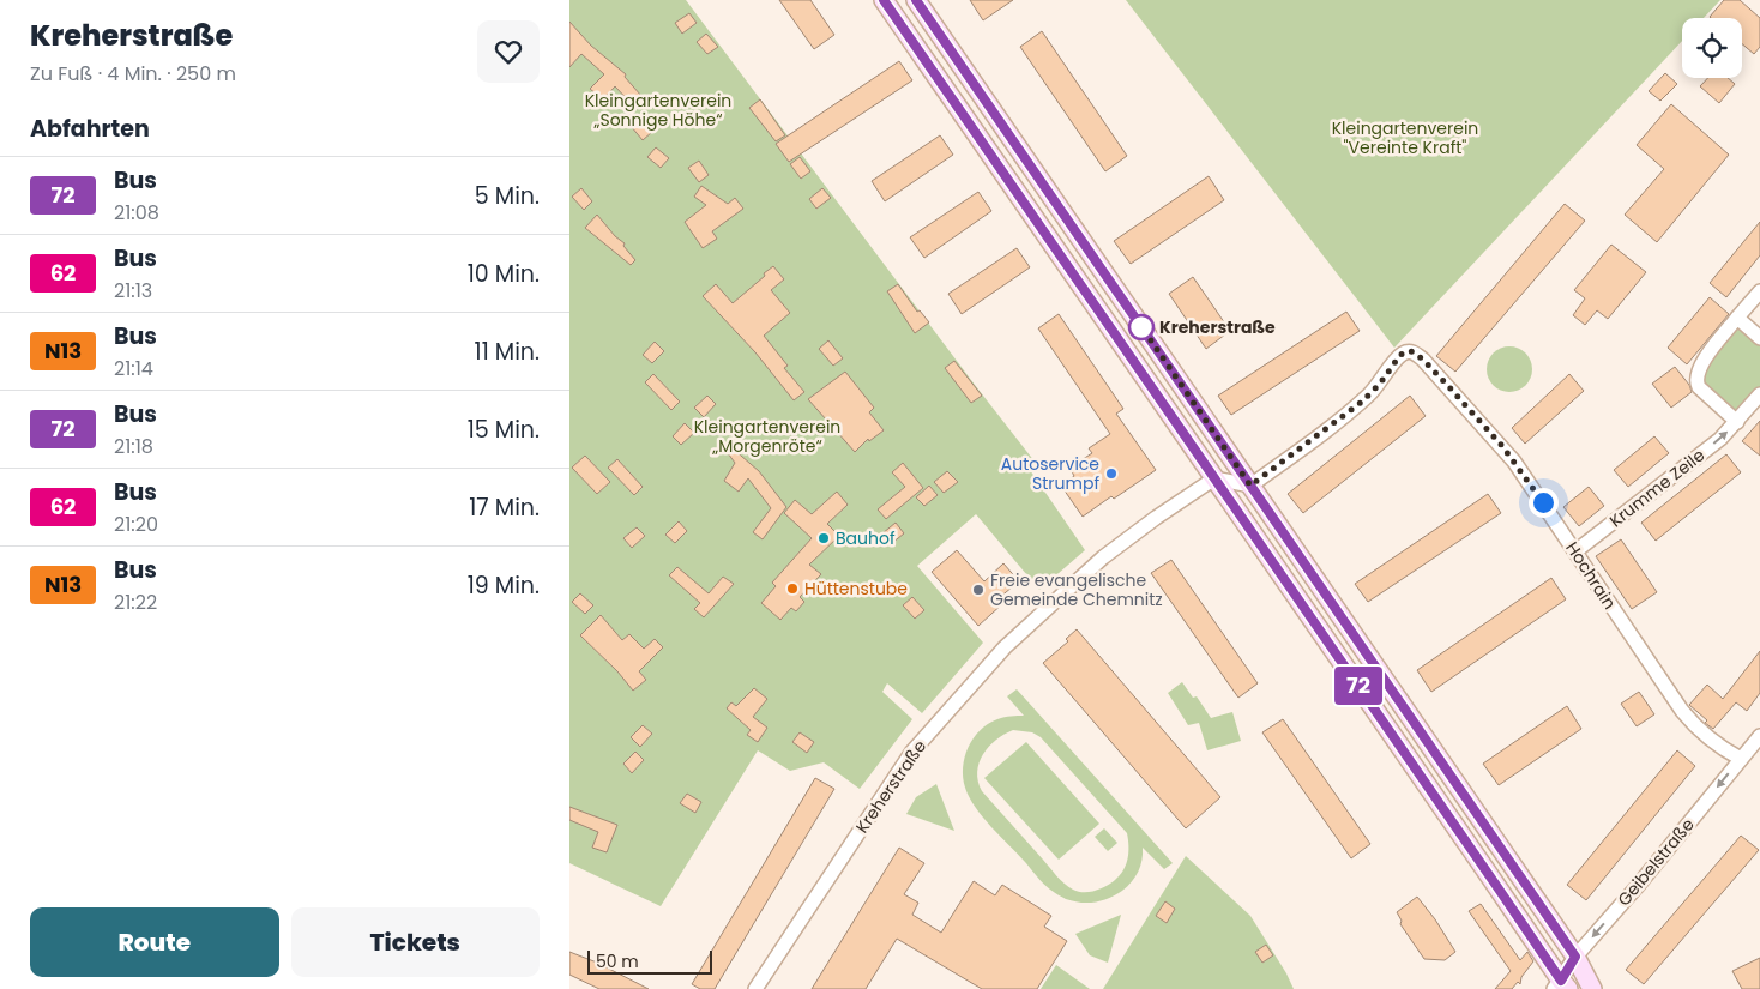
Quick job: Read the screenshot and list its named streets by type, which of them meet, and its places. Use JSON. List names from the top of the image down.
{
  "streets": {
    "street": [
      "Krumme Zeile",
      "Hochrain",
      "Kreherstraße",
      "Geibelstraße"
    ]
  },
  "crossings": [
    ["Krumme Zeile", "Hochrain"],
    ["Hochrain", "Geibelstraße"]
  ],
  "one_way": ["Krumme Zeile", "Geibelstraße"],
  "parks": ["Kleingartenverein „Sonnige Höhe“", "Kleingartenverein \"Vereinte Kraft\"", "Kleingartenverein „Morgenröte“"],
  "places": [
    "Kreherstraße",
    "Autoservice Strumpf",
    "Bauhof",
    "Hüttenstube",
    "Freie evangelische Gemeinde Chemnitz"
  ],
  "lines": ["bus line 72"],
  "scale_bar": "50 m",
  "page": {
    "heading": [
      ["Kreherstraße", "Zu Fuß · 4 Min. · 250 m"],
      "Abfahrten"
    ],
    "on_map": "72",
    "list": [
      {
        "mark": "72",
        "name": "Bus",
        "note": "21:08",
        "value": "5 Min."
      },
      {
        "mark": "62",
        "name": "Bus",
        "note": "21:13",
        "value": "10 Min."
      },
      {
        "mark": "N13",
        "name": "Bus",
        "note": "21:14",
        "value": "11 Min."
      },
      {
        "mark": "72",
        "name": "Bus",
        "note": "21:18",
        "value": "15 Min."
      },
      {
        "mark": "62",
        "name": "Bus",
        "note": "21:20",
        "value": "17 Min."
      },
      {
        "mark": "N13",
        "name": "Bus",
        "note": "21:22",
        "value": "19 Min."
      }
    ],
    "buttons": ["Route", "Tickets"],
    "scale": "50 m"
  }
}
